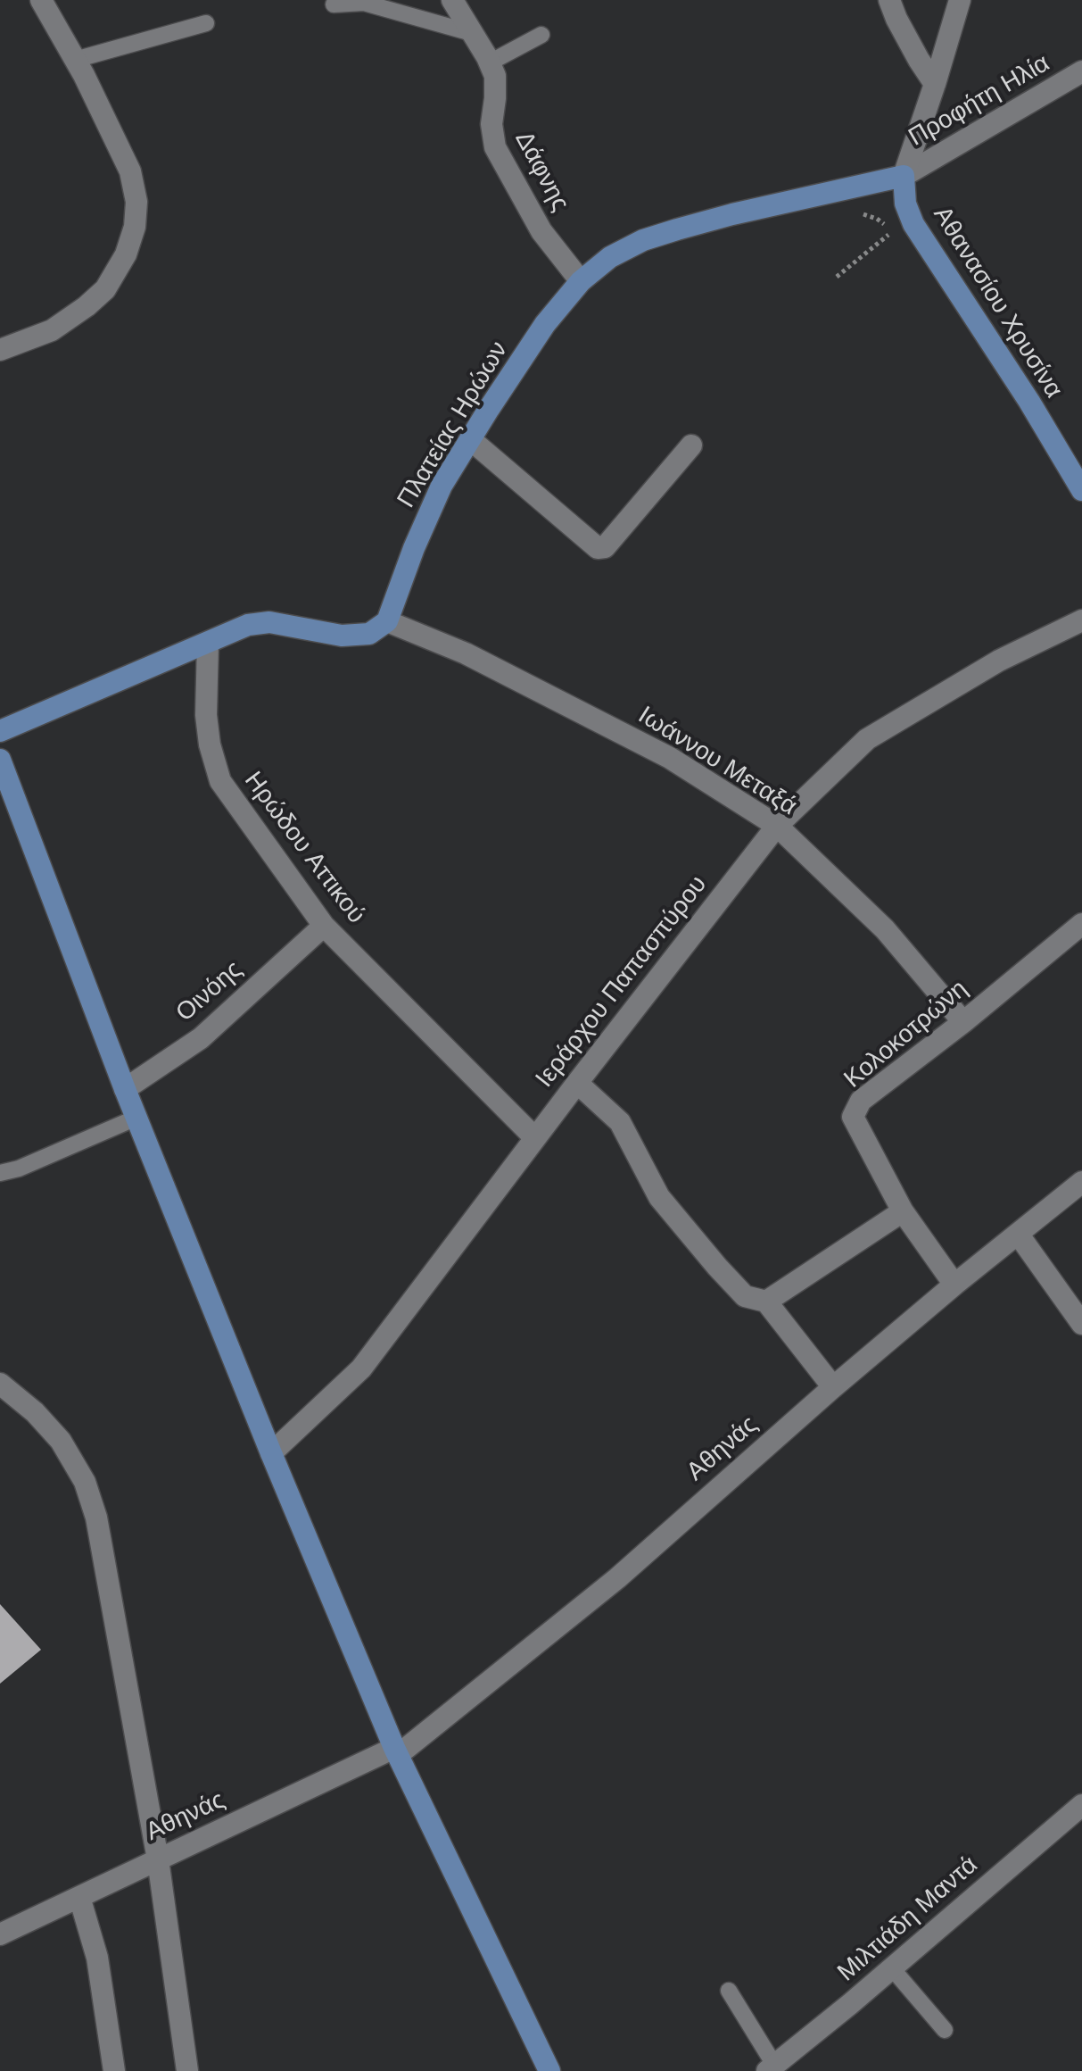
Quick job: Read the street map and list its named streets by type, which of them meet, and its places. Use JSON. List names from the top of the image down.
{
  "streets": {
    "main road": ["Αθανασίου Χρυσίνα", "Πλατείας Ηρώων"],
    "street": [
      "Προφήτη Ηλία",
      "Δάφνης",
      "Ιωάννου Μεταξά",
      "Ηρώδου Αττικού",
      "Ιεράρχου Παπασπύρου",
      "Οινόης",
      "Κολοκοτρώνη",
      "Αθηνάς",
      "Μιλτιάδη Μαντά"
    ]
  },
  "crossings": [
    ["Προφήτη Ηλία", "Αθανασίου Χρυσίνα"],
    ["Προφήτη Ηλία", "Πλατείας Ηρώων"],
    ["Δάφνης", "Πλατείας Ηρώων"],
    ["Αθανασίου Χρυσίνα", "Πλατείας Ηρώων"],
    ["Πλατείας Ηρώων", "Ιωάννου Μεταξά"],
    ["Ιωάννου Μεταξά", "Ιεράρχου Παπασπύρου"],
    ["Ιωάννου Μεταξά", "Κολοκοτρώνη"],
    ["Ηρώδου Αττικού", "Ιεράρχου Παπασπύρου"],
    ["Ηρώδου Αττικού", "Οινόης"],
    ["Κολοκοτρώνη", "Αθηνάς"]
  ]
}
